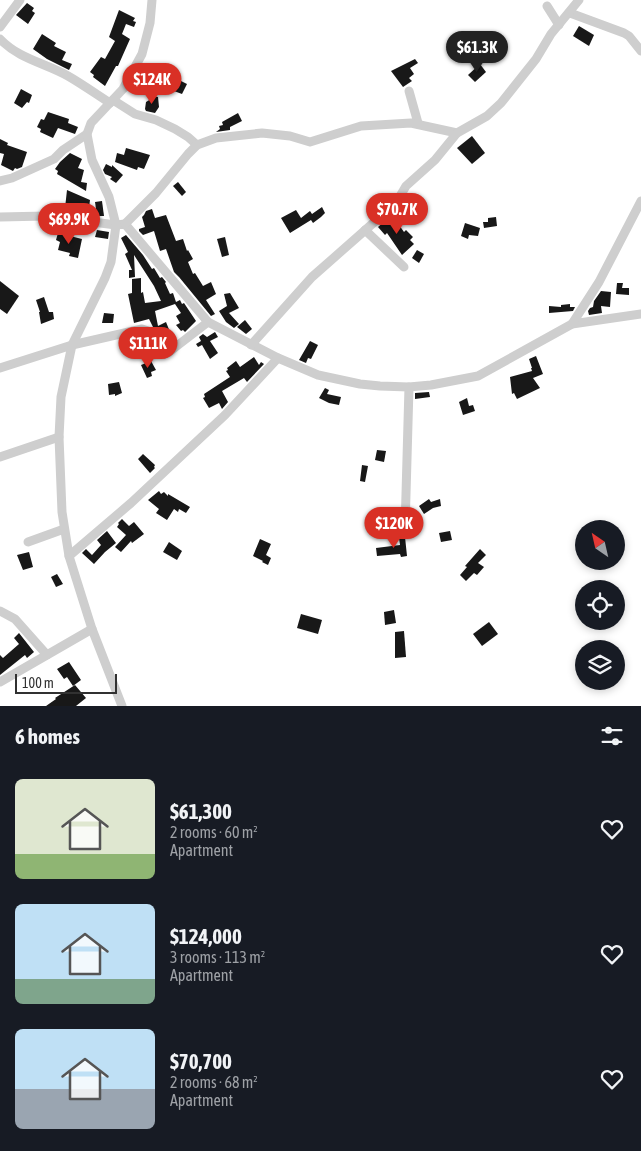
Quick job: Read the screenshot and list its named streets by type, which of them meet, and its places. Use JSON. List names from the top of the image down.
{
  "scale_bar": "100 m",
  "north": "top left",
  "page": {
    "price": [
      "$61.3K",
      "$124K",
      "$70.7K",
      "$69.9K",
      "$111K",
      "$120K"
    ],
    "scale": "100 m",
    "heading": "6 homes",
    "list": [
      {
        "name": "$61,300",
        "note": "2 rooms · 60 m² · Apartment"
      },
      {
        "name": "$124,000",
        "note": "3 rooms · 113 m² · Apartment"
      },
      {
        "name": "$70,700",
        "note": "2 rooms · 68 m² · Apartment"
      }
    ]
  }
}
